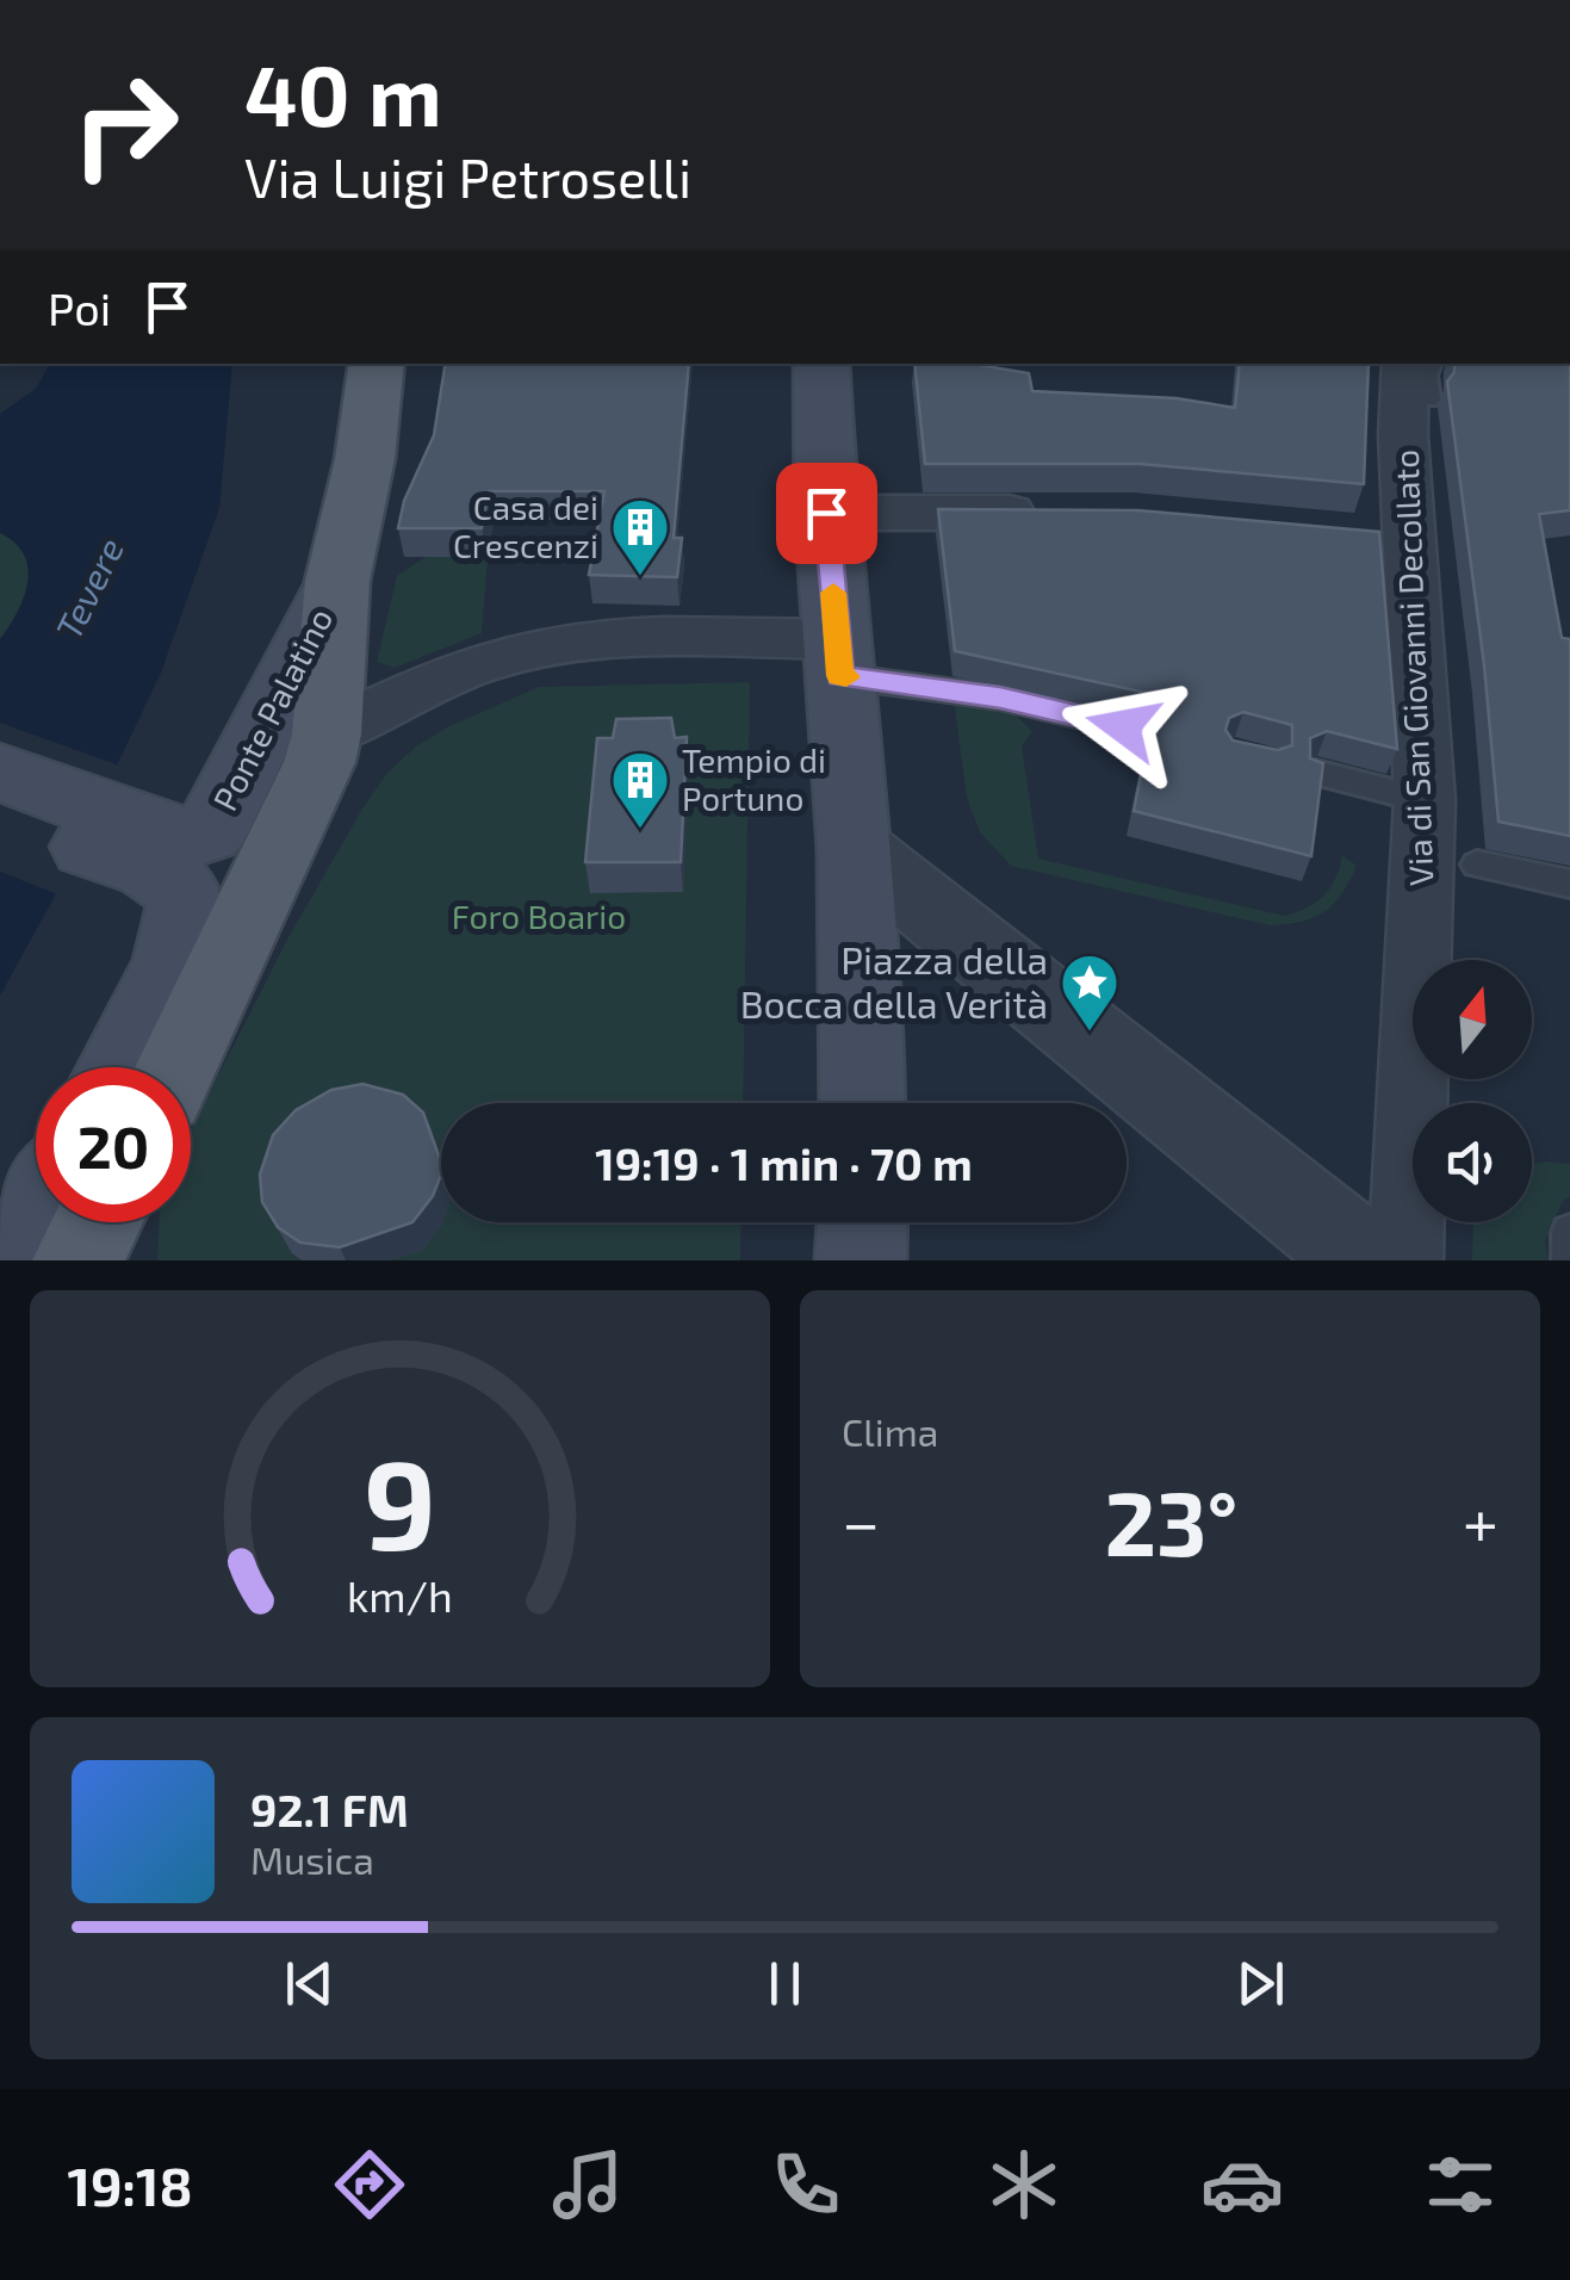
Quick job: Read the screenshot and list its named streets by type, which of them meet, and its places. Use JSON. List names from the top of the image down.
{
  "streets": {
    "main road": ["Ponte Palatino"],
    "street": ["Via di San Giovanni Decollato"]
  },
  "water": ["Tevere"],
  "parks": ["Foro Boario"],
  "places": {
    "building": ["Casa dei Crescenzi", "Tempio di Portuno"],
    "place": ["Piazza della Bocca della Verità"]
  },
  "north": "top",
  "page": {
    "turn": ["40 m", "Via Luigi Petroselli"],
    "then": "Poi",
    "limit": "20",
    "trip": "19:19 · 1 min · 70 m",
    "tile": "Clima",
    "heat": ["−", "23°", "+"],
    "song": ["92.1 FM", "Musica"],
    "tabs": "19:18",
    "gauge": ["9", "km/h"]
  }
}
